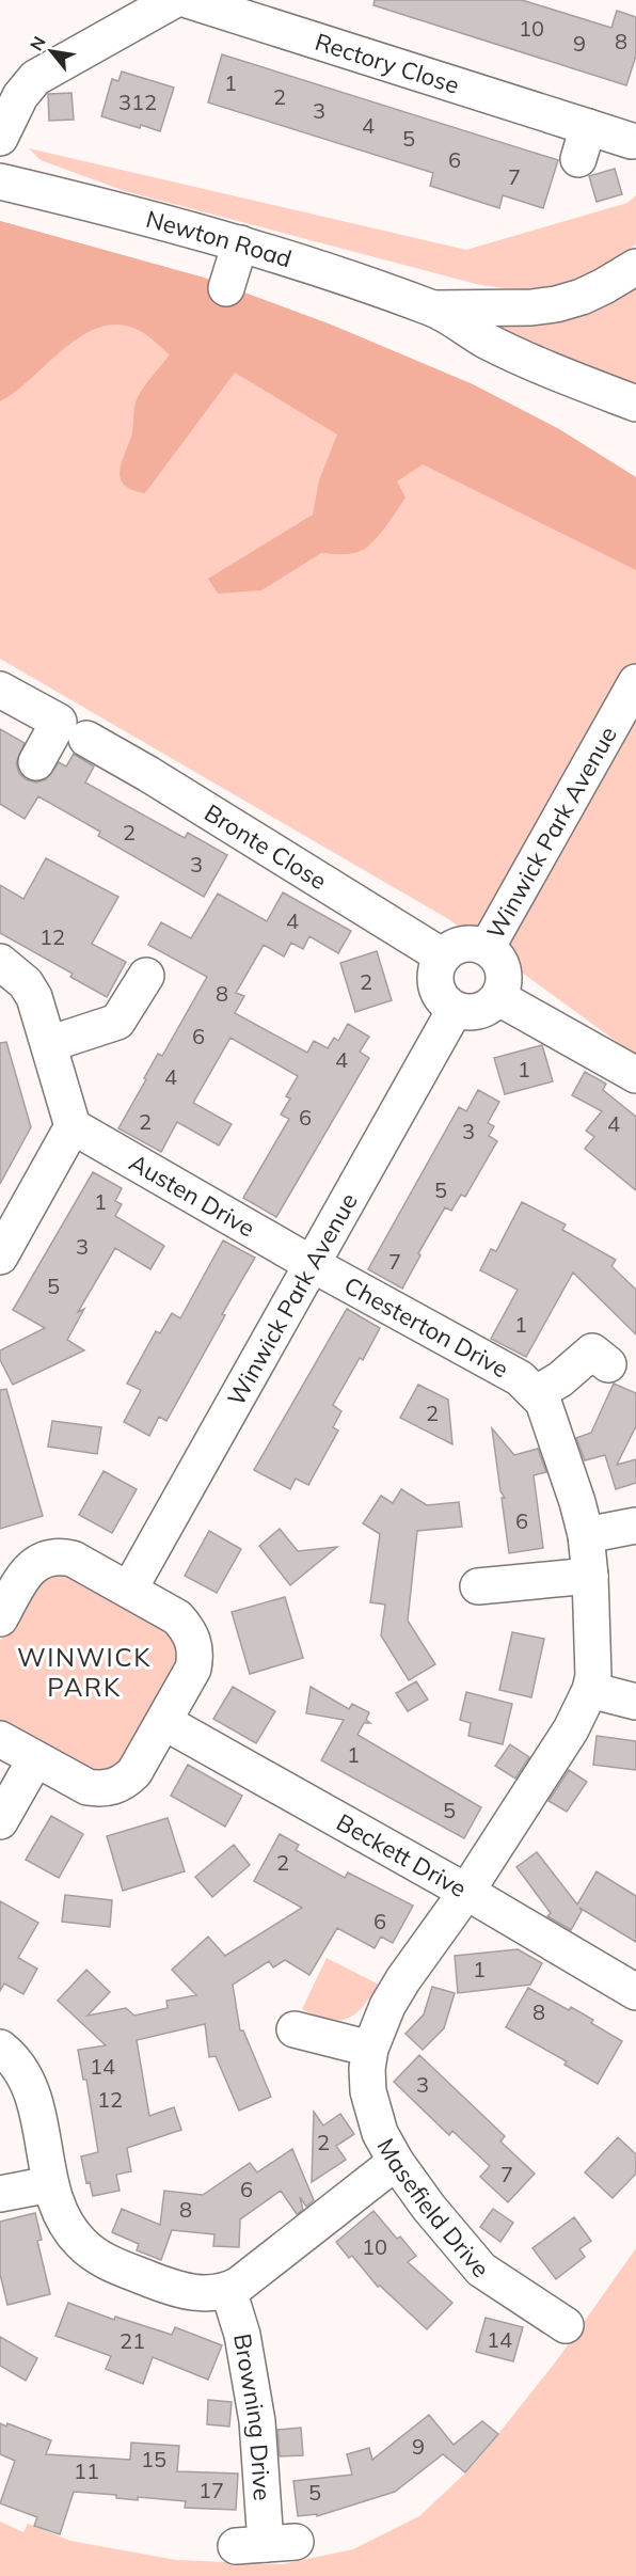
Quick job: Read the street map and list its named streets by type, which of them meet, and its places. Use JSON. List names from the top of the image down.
{
  "streets": {
    "street": [
      "Rectory Close",
      "Newton Road",
      "Winwick Park Avenue",
      "Bronte Close",
      "Austen Drive",
      "Chesterton Drive",
      "Beckett Drive",
      "Masefield Drive",
      "Browning Drive"
    ]
  },
  "crossings": [
    ["Winwick Park Avenue", "Bronte Close"],
    ["Winwick Park Avenue", "Austen Drive"],
    ["Winwick Park Avenue", "Chesterton Drive"],
    ["Austen Drive", "Chesterton Drive"],
    ["Chesterton Drive", "Beckett Drive"],
    ["Chesterton Drive", "Masefield Drive"],
    ["Beckett Drive", "Masefield Drive"]
  ],
  "districts": ["WINWICK PARK"],
  "house_numbers": [
    "10",
    "8",
    "9",
    "1",
    "2",
    "312",
    "3",
    "4",
    "5",
    "6",
    "7",
    "2",
    "3",
    "4",
    "12",
    "2",
    "8",
    "6",
    "4",
    "1",
    "4",
    "6",
    "2",
    "4",
    "3",
    "5",
    "1",
    "3",
    "7",
    "5",
    "1",
    "2",
    "6",
    "1",
    "5",
    "2",
    "6",
    "1",
    "8",
    "14",
    "3",
    "12",
    "2",
    "7",
    "6",
    "8",
    "10",
    "14",
    "21",
    "9",
    "15",
    "11",
    "17",
    "5"
  ],
  "north": "top left"
}
